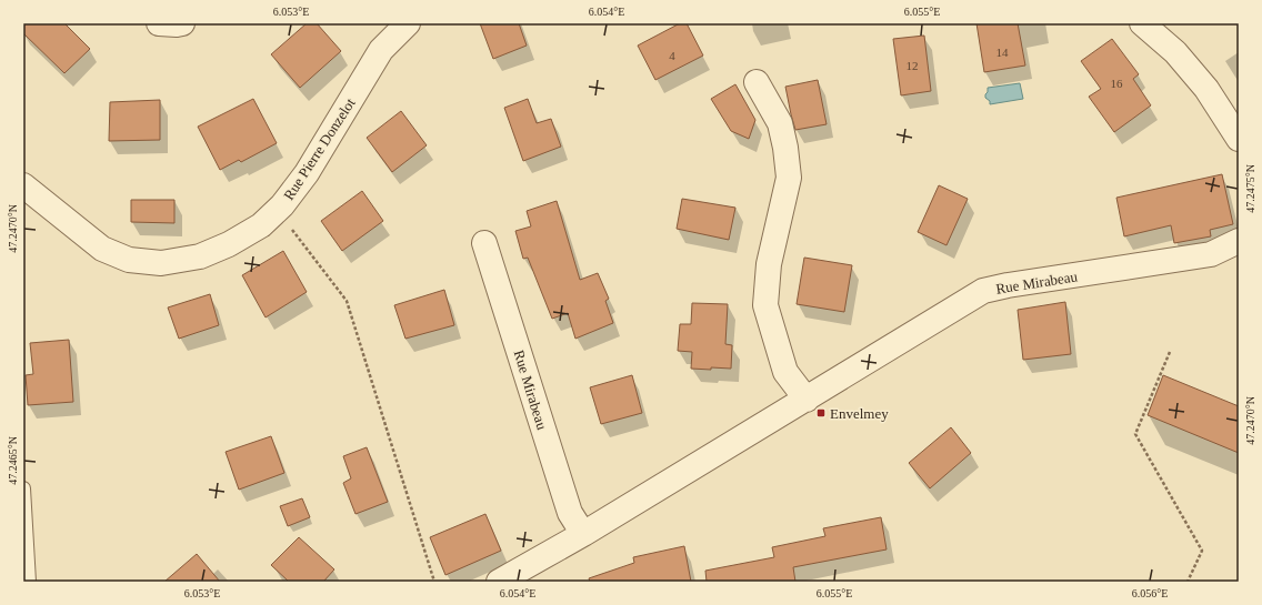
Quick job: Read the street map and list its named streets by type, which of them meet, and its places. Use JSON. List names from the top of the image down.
{
  "streets": {
    "street": ["Rue Pierre Donzelot", "Rue Mirabeau"]
  },
  "places": {
    "transit": ["Envelmey"]
  },
  "house_numbers": [
    "14",
    "4",
    "12",
    "16"
  ],
  "coordinates": [
    "6.053°E",
    "6.054°E",
    "6.055°E",
    "47.2475°N",
    "47.2470°N",
    "47.2465°N",
    "6.056°E"
  ]
}
